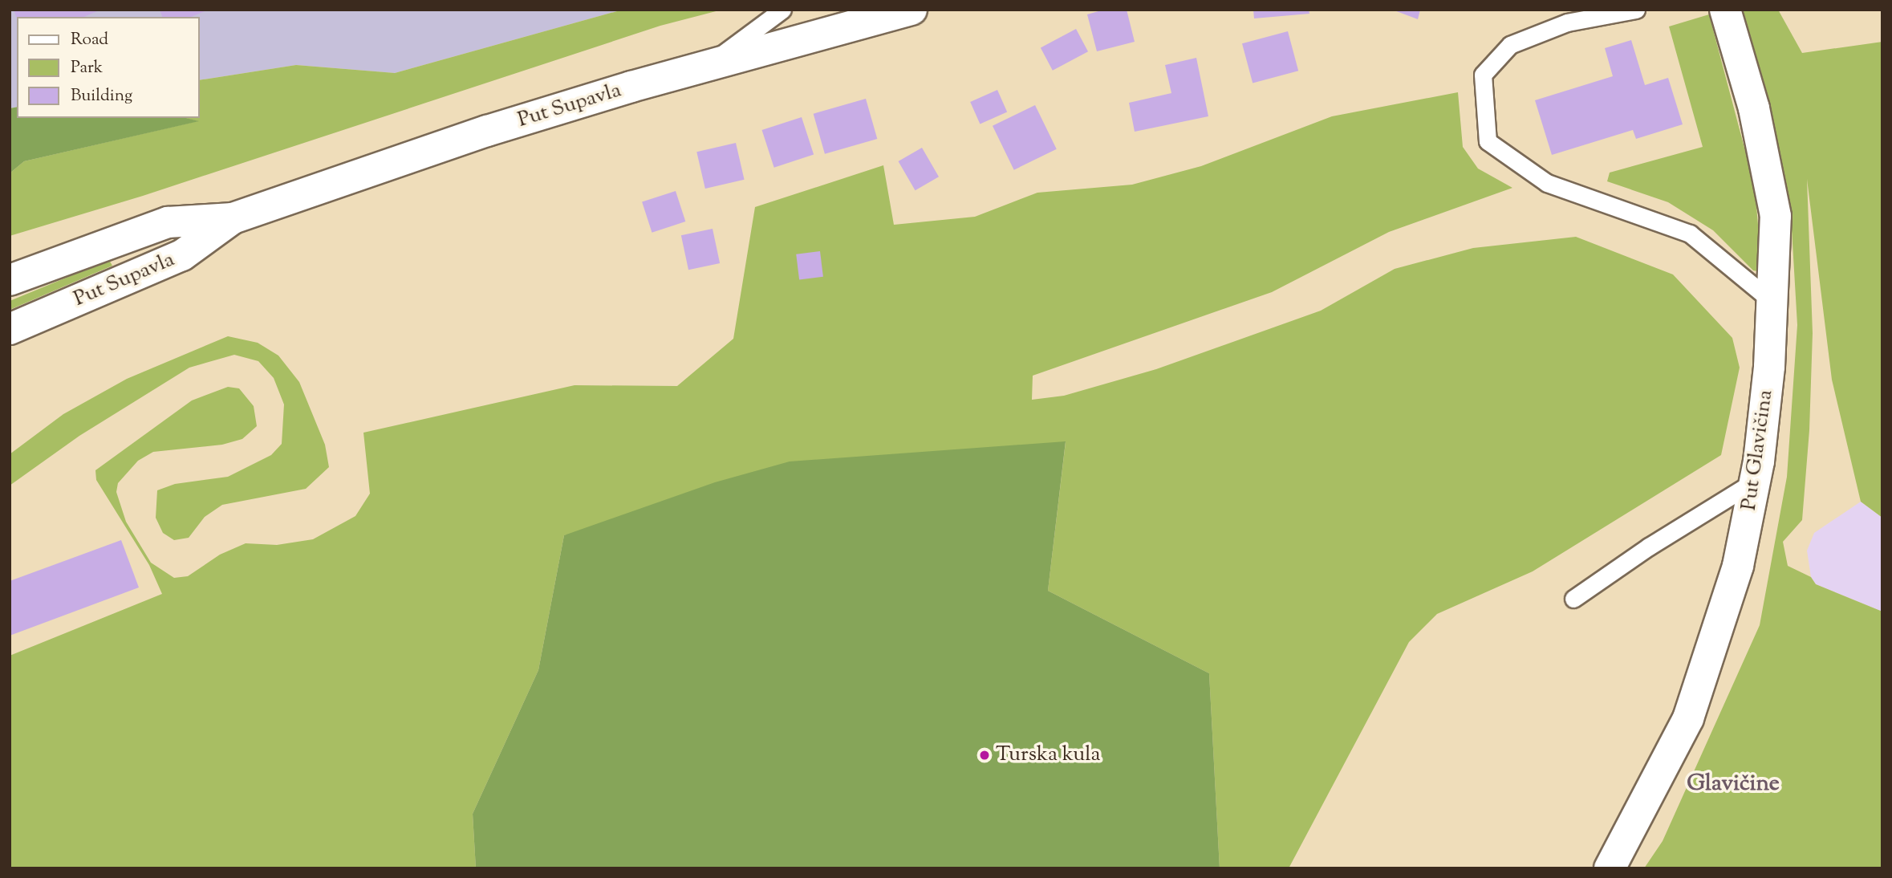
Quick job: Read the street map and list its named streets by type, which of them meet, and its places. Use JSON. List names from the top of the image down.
{
  "streets": {
    "street": ["Put Supavla", "Put Glavičina"]
  },
  "districts": ["Glavičine"],
  "places": ["Turska kula"],
  "legend": ["Road", "Park", "Building"]
}
